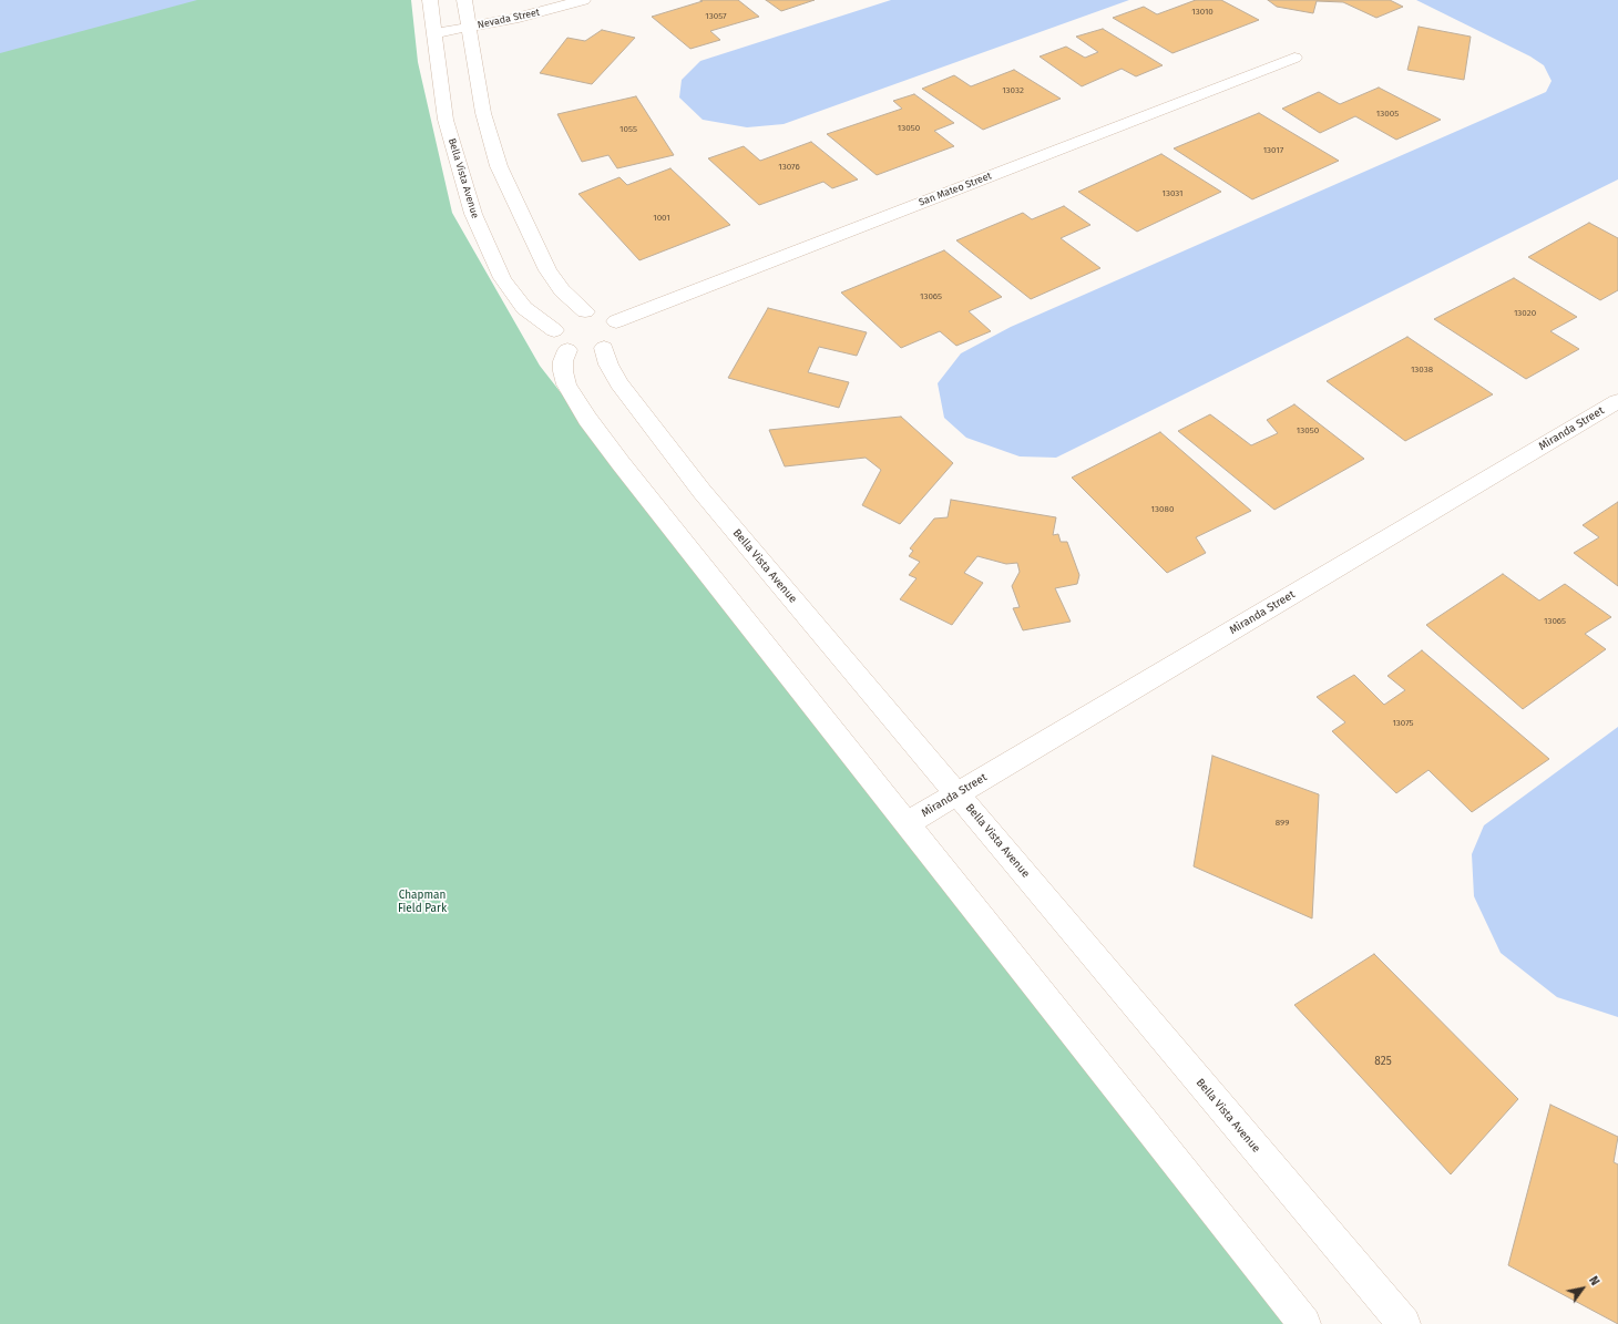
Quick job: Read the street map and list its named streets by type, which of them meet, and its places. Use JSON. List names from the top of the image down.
{
  "streets": {
    "street": [
      "Nevada Street",
      "Bella Vista Avenue",
      "San Mateo Street",
      "Miranda Street"
    ]
  },
  "crossings": [
    ["Nevada Street", "Bella Vista Avenue"],
    ["Bella Vista Avenue", "San Mateo Street"],
    ["Bella Vista Avenue", "Miranda Street"]
  ],
  "parks": ["Chapman Field Park"],
  "house_numbers": [
    "13010",
    "13057",
    "13032",
    "13005",
    "13050",
    "1055",
    "13017",
    "13076",
    "13031",
    "1001",
    "13065",
    "13020",
    "13038",
    "13050",
    "13080",
    "13065",
    "13075",
    "899",
    "825"
  ],
  "north": "top right"
}
